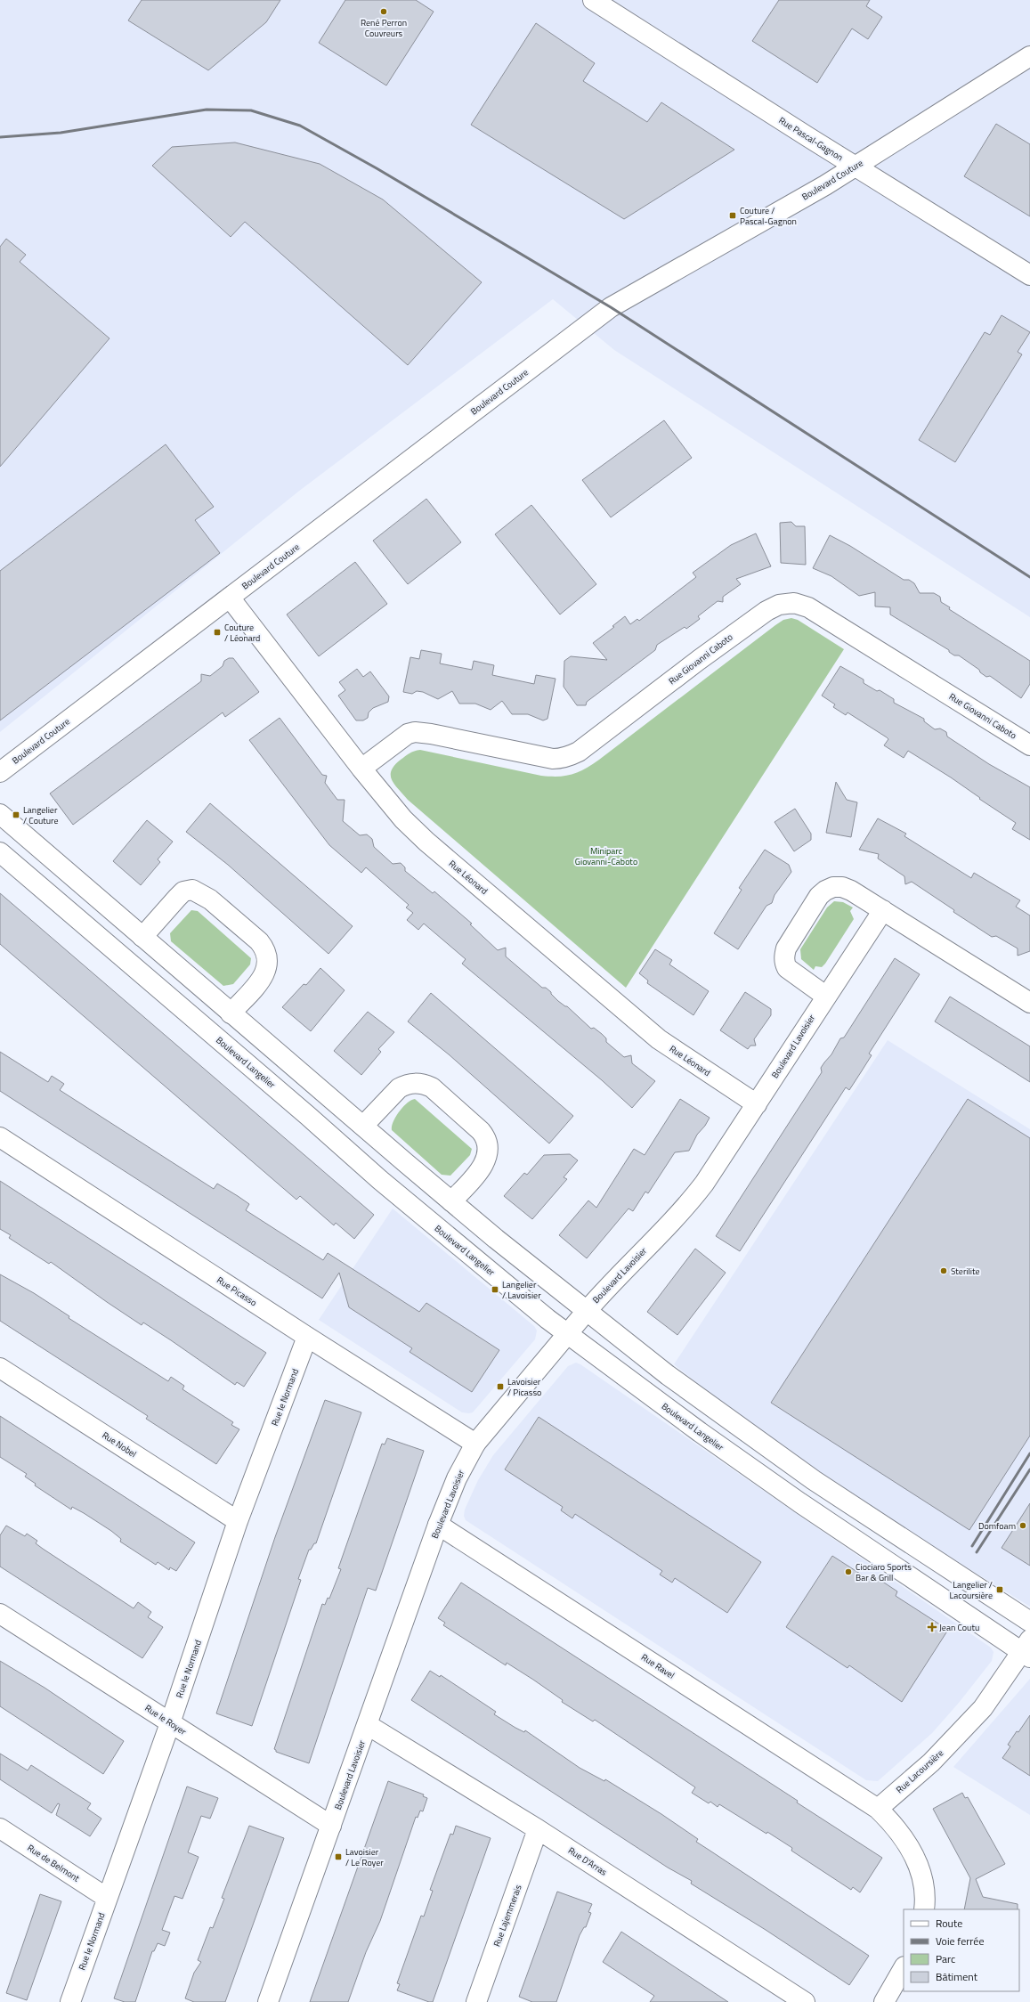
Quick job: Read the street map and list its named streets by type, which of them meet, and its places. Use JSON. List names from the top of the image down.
{
  "streets": {
    "street": [
      "Rue Pascal-Gagnon",
      "Boulevard Couture",
      "Rue Giovanni Caboto",
      "Rue Léonard",
      "Boulevard Lavoisier",
      "Boulevard Langelier",
      "Rue Picasso",
      "Rue le Normand",
      "Rue Nobel",
      "Rue Ravel",
      "Rue le Royer",
      "Rue Lacoursière",
      "Rue D'Arras",
      "Rue de Belmont",
      "Rue Lajemmerais"
    ]
  },
  "crossings": [
    ["Rue Pascal-Gagnon", "Boulevard Couture"],
    ["Boulevard Couture", "Rue Léonard"],
    ["Rue Giovanni Caboto", "Rue Léonard"],
    ["Rue Léonard", "Boulevard Lavoisier"],
    ["Boulevard Lavoisier", "Boulevard Langelier"],
    ["Boulevard Lavoisier", "Rue Picasso"],
    ["Boulevard Lavoisier", "Rue Ravel"],
    ["Boulevard Lavoisier", "Rue le Royer"],
    ["Boulevard Lavoisier", "Rue D'Arras"],
    ["Boulevard Langelier", "Rue Lacoursière"],
    ["Rue Picasso", "Rue le Normand"],
    ["Rue le Normand", "Rue Nobel"],
    ["Rue le Normand", "Rue le Royer"],
    ["Rue le Normand", "Rue de Belmont"],
    ["Rue Ravel", "Rue Lacoursière"],
    ["Rue D'Arras", "Rue Lajemmerais"]
  ],
  "parks": ["Miniparc Giovanni-Caboto"],
  "places": {
    "other": [
      "René Perron Couvreurs",
      "Sterilite",
      "Domfoam",
      "Ciociaro Sports Bar & Grill"
    ],
    "transit": [
      "Couture / Pascal-Gagnon",
      "Couture / Léonard",
      "Langelier / Couture",
      "Langelier / Lavoisier",
      "Lavoisier / Picasso",
      "Langelier / Lacoursière",
      "Lavoisier / Le Royer"
    ],
    "health": ["Jean Coutu"]
  },
  "legend": [
    "Route",
    "Voie ferrée",
    "Parc",
    "Bâtiment"
  ]
}
